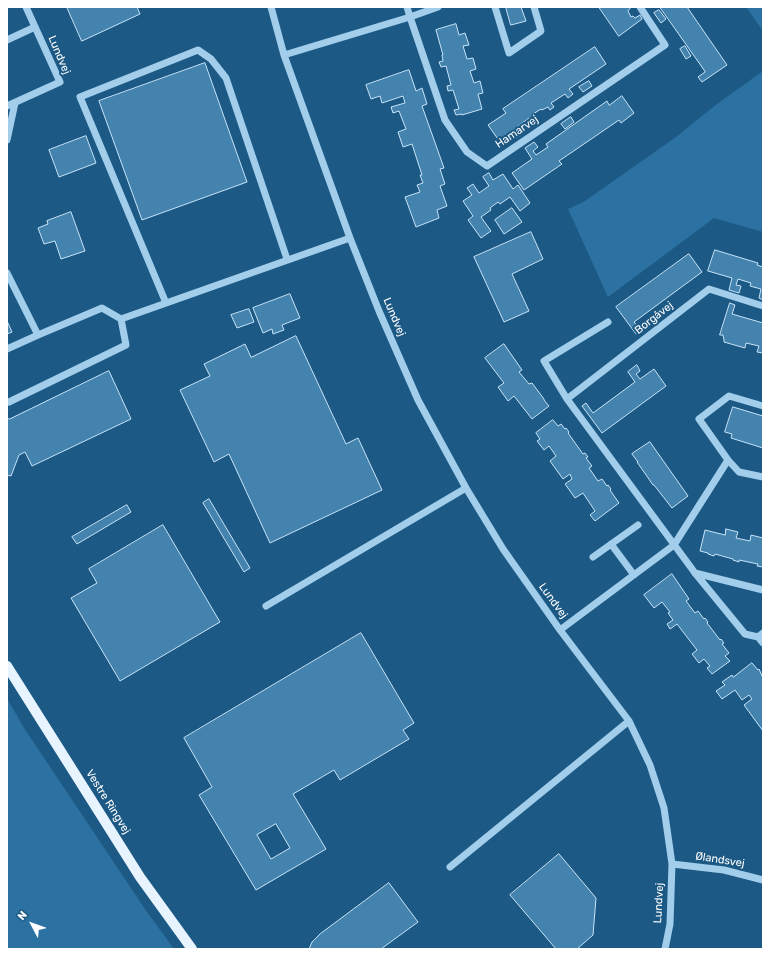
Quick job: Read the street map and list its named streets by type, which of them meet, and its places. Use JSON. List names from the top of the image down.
{
  "streets": {
    "main road": ["Vestre Ringvej"],
    "street": [
      "Lundvej",
      "Hamarvej",
      "Borgåvej",
      "Ølandsvej"
    ]
  },
  "crossings": [
    ["Lundvej", "Ølandsvej"]
  ],
  "north": "top left"
}
